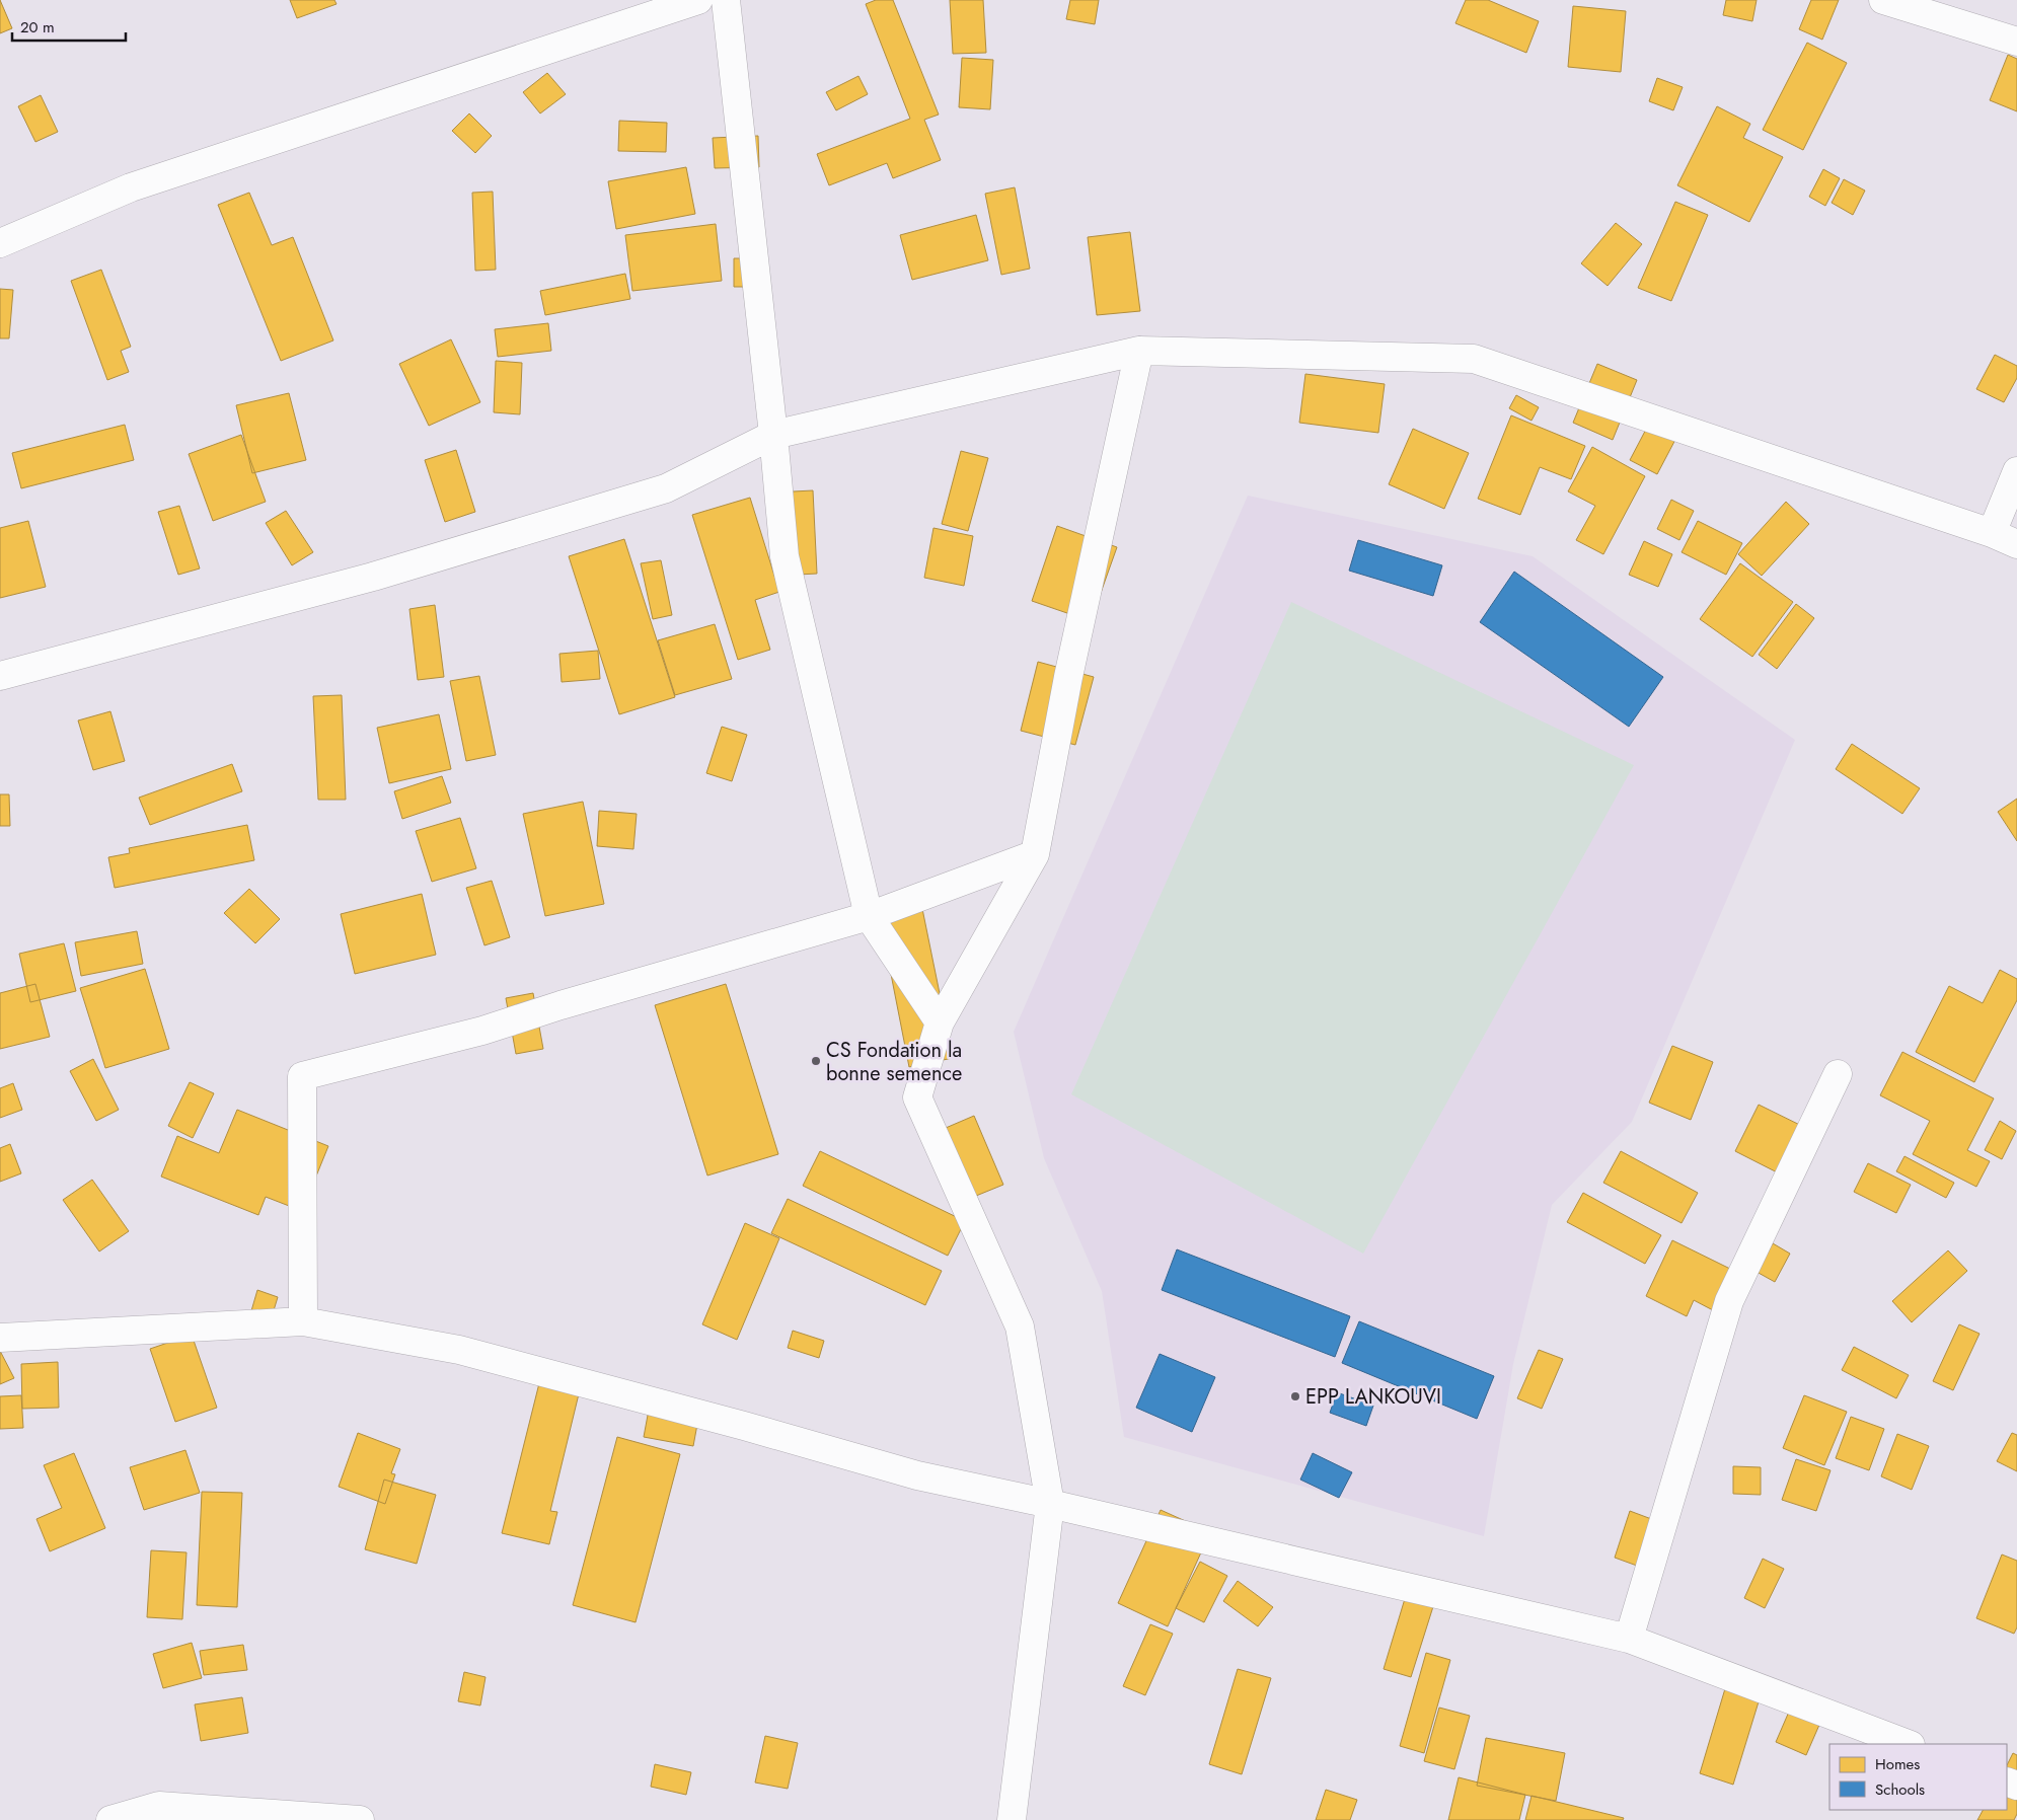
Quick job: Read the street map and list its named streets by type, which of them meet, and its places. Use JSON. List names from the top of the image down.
{
  "places": ["CS Fondation la bonne semence", "EPP LANKOUVI"],
  "legend": ["Homes", "Schools"],
  "scale_bar": "20 m"
}
